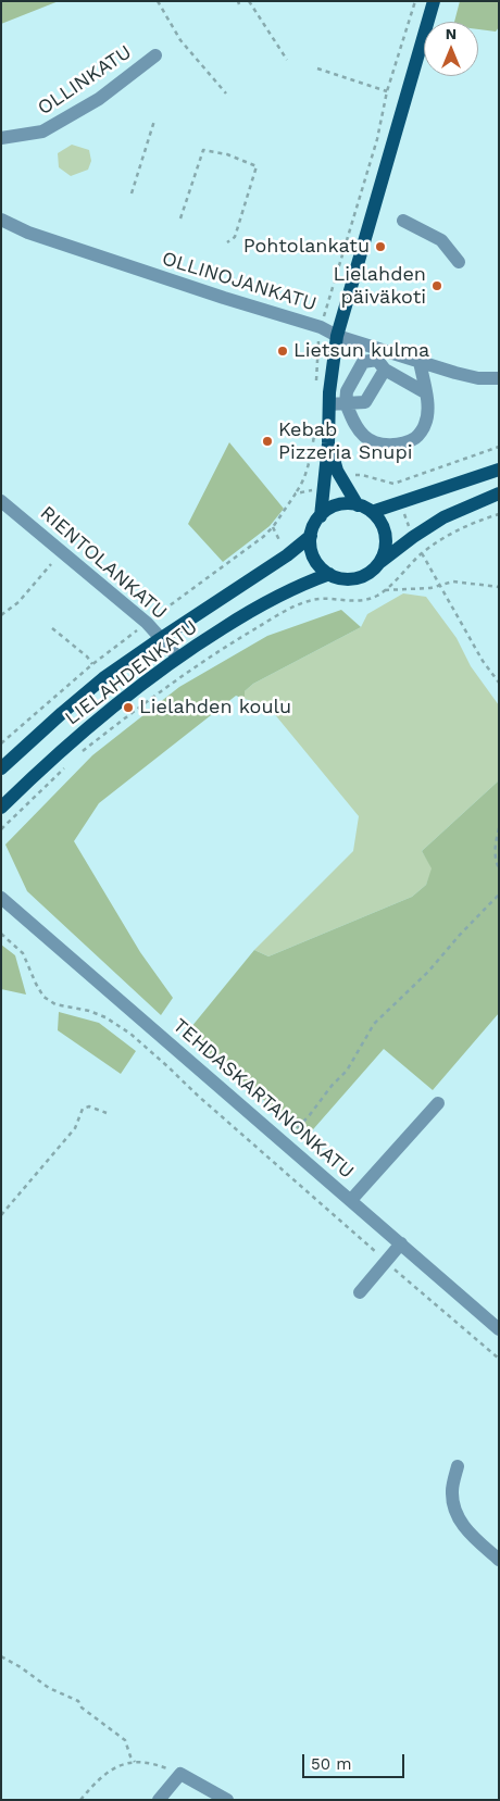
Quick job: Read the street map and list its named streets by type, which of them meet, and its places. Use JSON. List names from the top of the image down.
{
  "streets": {
    "main road": ["LIELAHDENKATU"],
    "street": [
      "OLLINKATU",
      "OLLINOJANKATU",
      "RIENTOLANKATU",
      "TEHDASKARTANONKATU"
    ]
  },
  "crossings": [
    ["RIENTOLANKATU", "LIELAHDENKATU"]
  ],
  "places": [
    "Pohtolankatu",
    "Lielahden päiväkoti",
    "Lietsun kulma",
    "Kebab Pizzeria Snupi",
    "Lielahden koulu"
  ],
  "scale_bar": "50 m",
  "north": "top"
}
